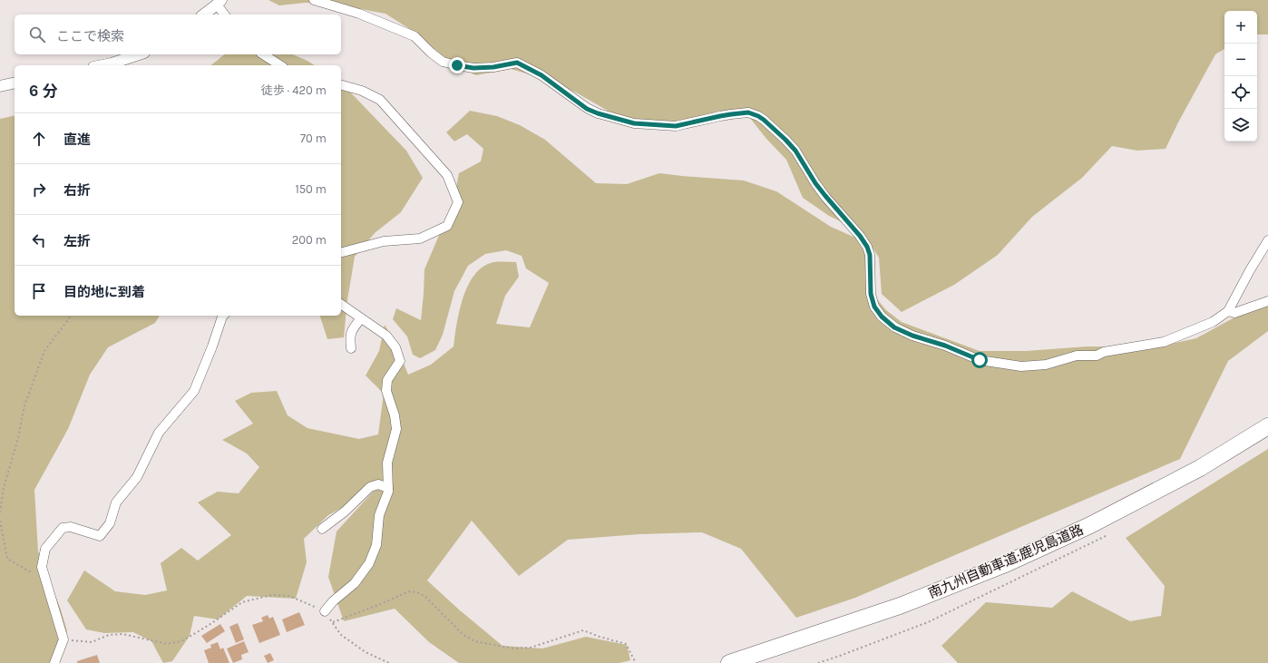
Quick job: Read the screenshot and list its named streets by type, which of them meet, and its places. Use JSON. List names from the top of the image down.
{
  "streets": {
    "highway": ["南九州自動車道;鹿児島道路"]
  },
  "page": {
    "map_buttons": ["+", "−"],
    "search": "ここで検索",
    "heading": ["6 分", "徒歩 · 420 m"],
    "list": [
      ["直進", "70 m"],
      ["右折", "150 m"],
      ["左折", "200 m"],
      "目的地に到着"
    ]
  }
}
